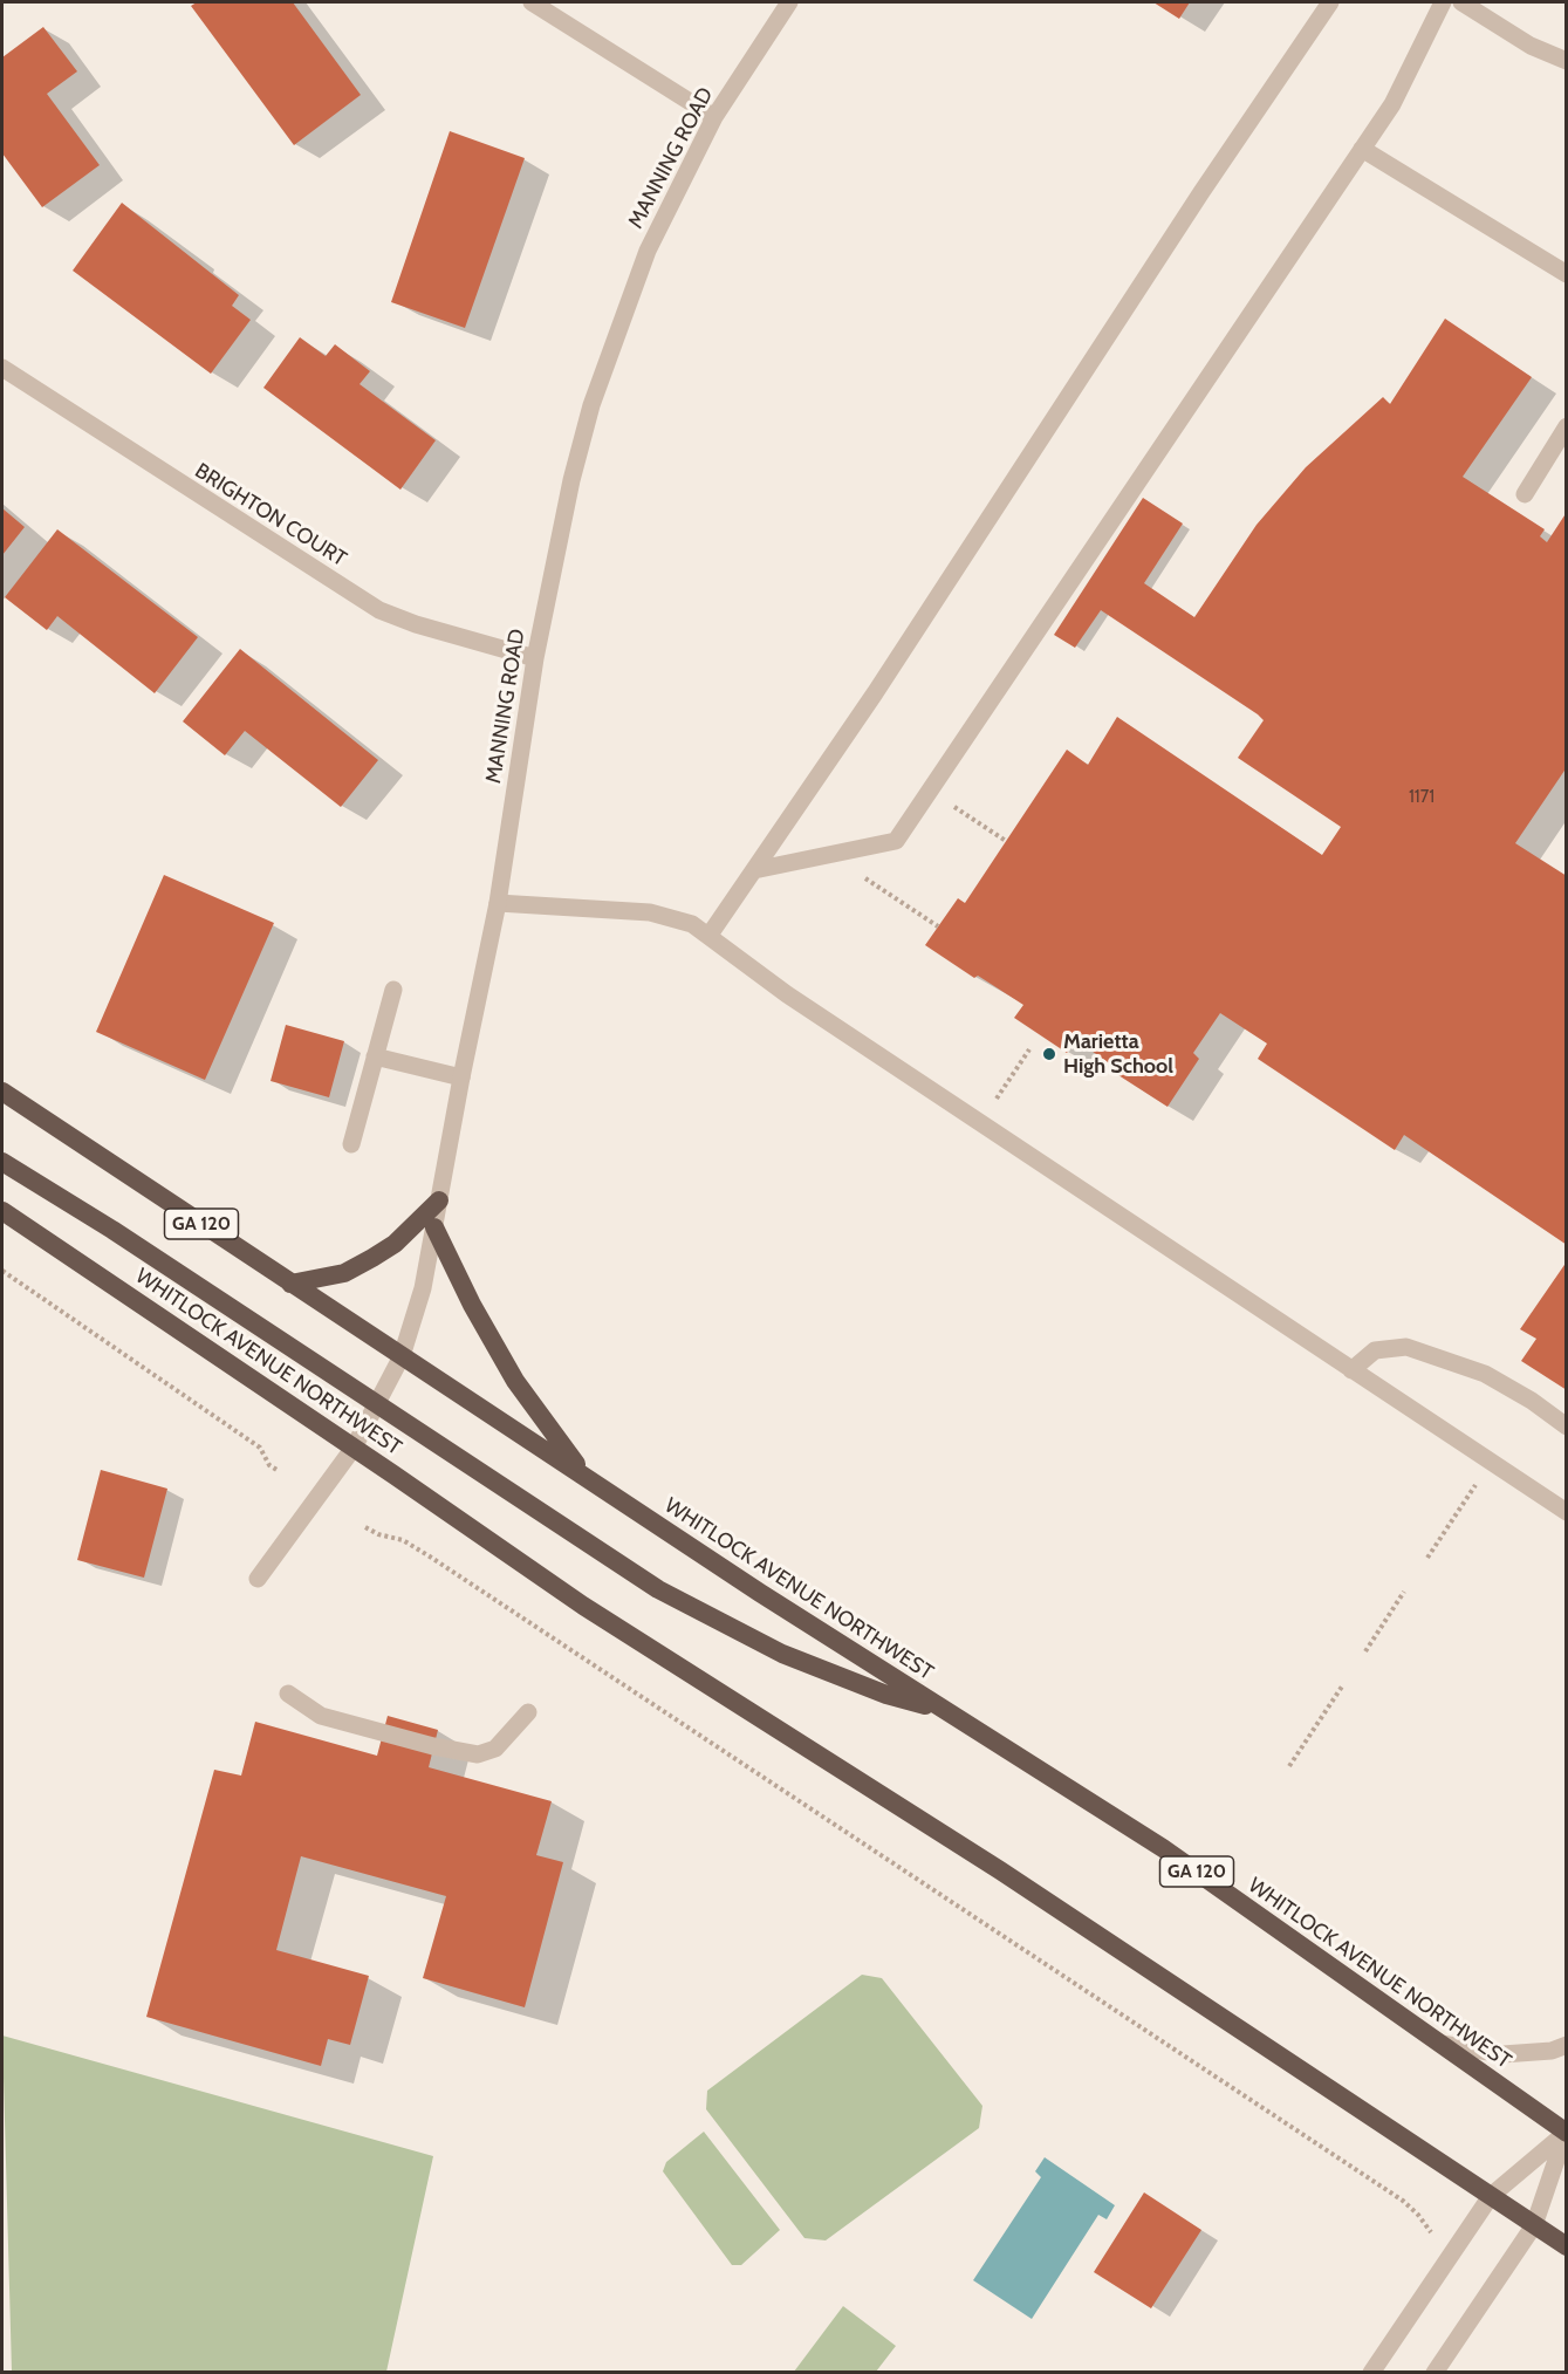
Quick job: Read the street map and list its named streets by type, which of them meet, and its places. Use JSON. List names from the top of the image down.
{
  "streets": {
    "highway": ["GA 120", "WHITLOCK AVENUE NORTHWEST"],
    "street": ["MANNING ROAD", "BRIGHTON COURT"]
  },
  "crossings": [
    ["MANNING ROAD", "BRIGHTON COURT"],
    ["MANNING ROAD", "WHITLOCK AVENUE NORTHWEST"]
  ],
  "places": ["Marietta High School"],
  "house_numbers": ["1171"]
}
